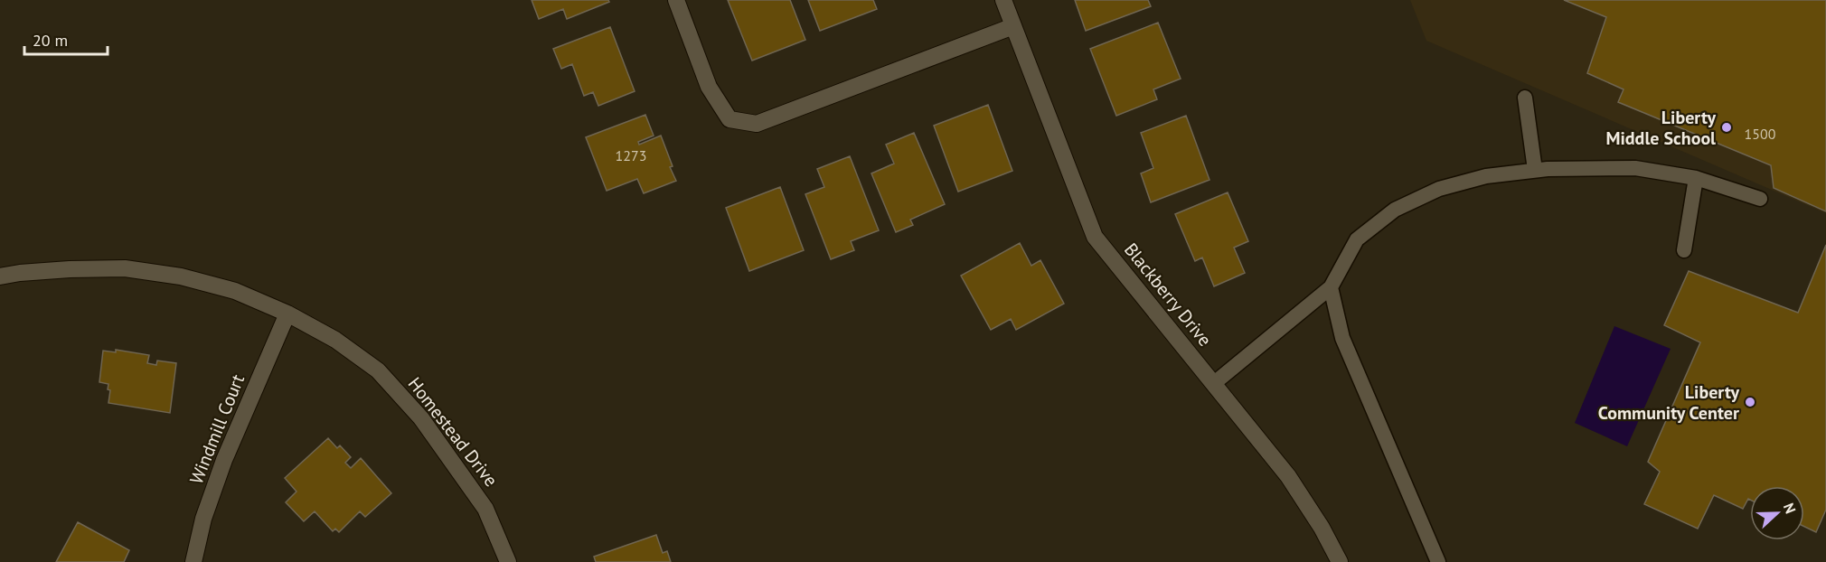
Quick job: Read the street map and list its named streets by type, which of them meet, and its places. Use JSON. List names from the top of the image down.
{
  "streets": {
    "street": ["Blackberry Drive", "Windmill Court", "Homestead Drive"]
  },
  "crossings": [
    ["Windmill Court", "Homestead Drive"]
  ],
  "places": ["Liberty Middle School", "Liberty Community Center"],
  "house_numbers": ["1500", "1273"],
  "scale_bar": "20 m",
  "north": "right"
}
